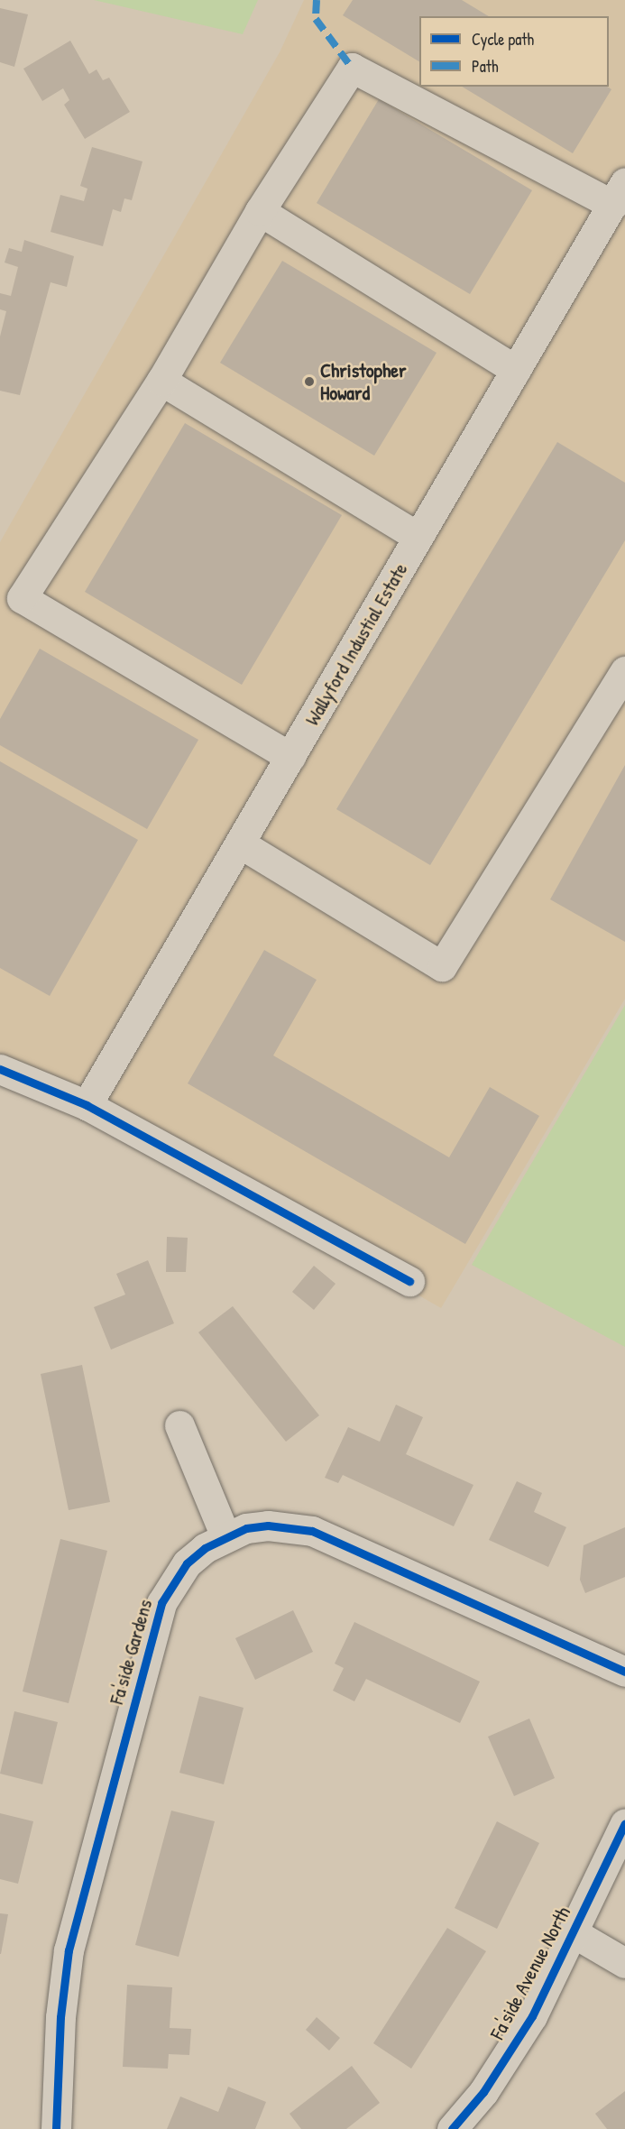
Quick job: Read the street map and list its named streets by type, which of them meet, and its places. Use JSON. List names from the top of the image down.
{
  "streets": {
    "street": ["Wallyford Industial Estate", "Fa'side Gardens", "Fa'side Avenue North"]
  },
  "places": ["Christopher Howard"],
  "legend": ["Cycle path", "Path"]
}
